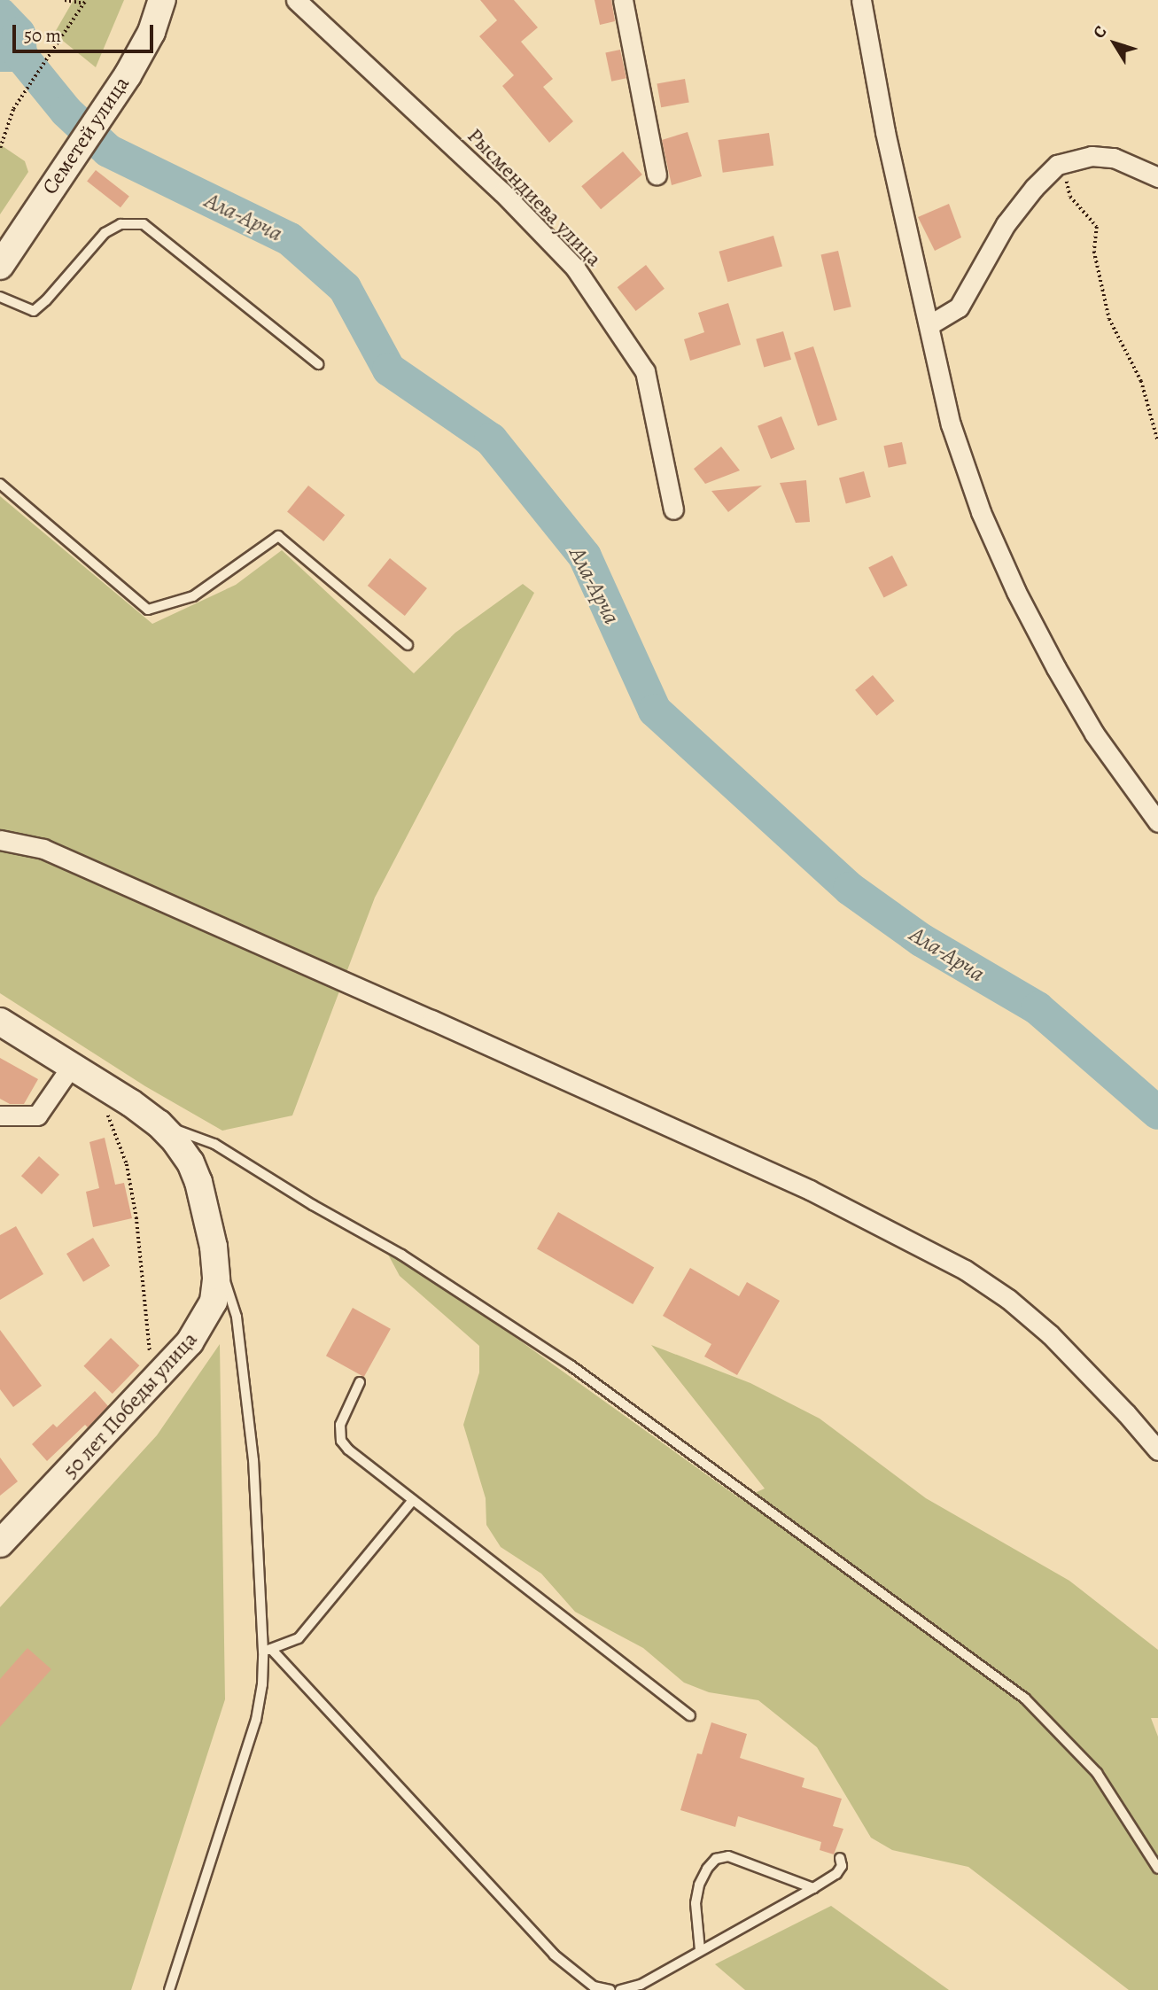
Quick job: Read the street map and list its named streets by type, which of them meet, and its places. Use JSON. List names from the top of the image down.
{
  "streets": {
    "main road": ["Семетей улица", "50 лет Победы улица"],
    "street": ["Рысмендиева улица"]
  },
  "water": ["Ала-Арча"],
  "scale_bar": "50 m",
  "north": "top left"
}
